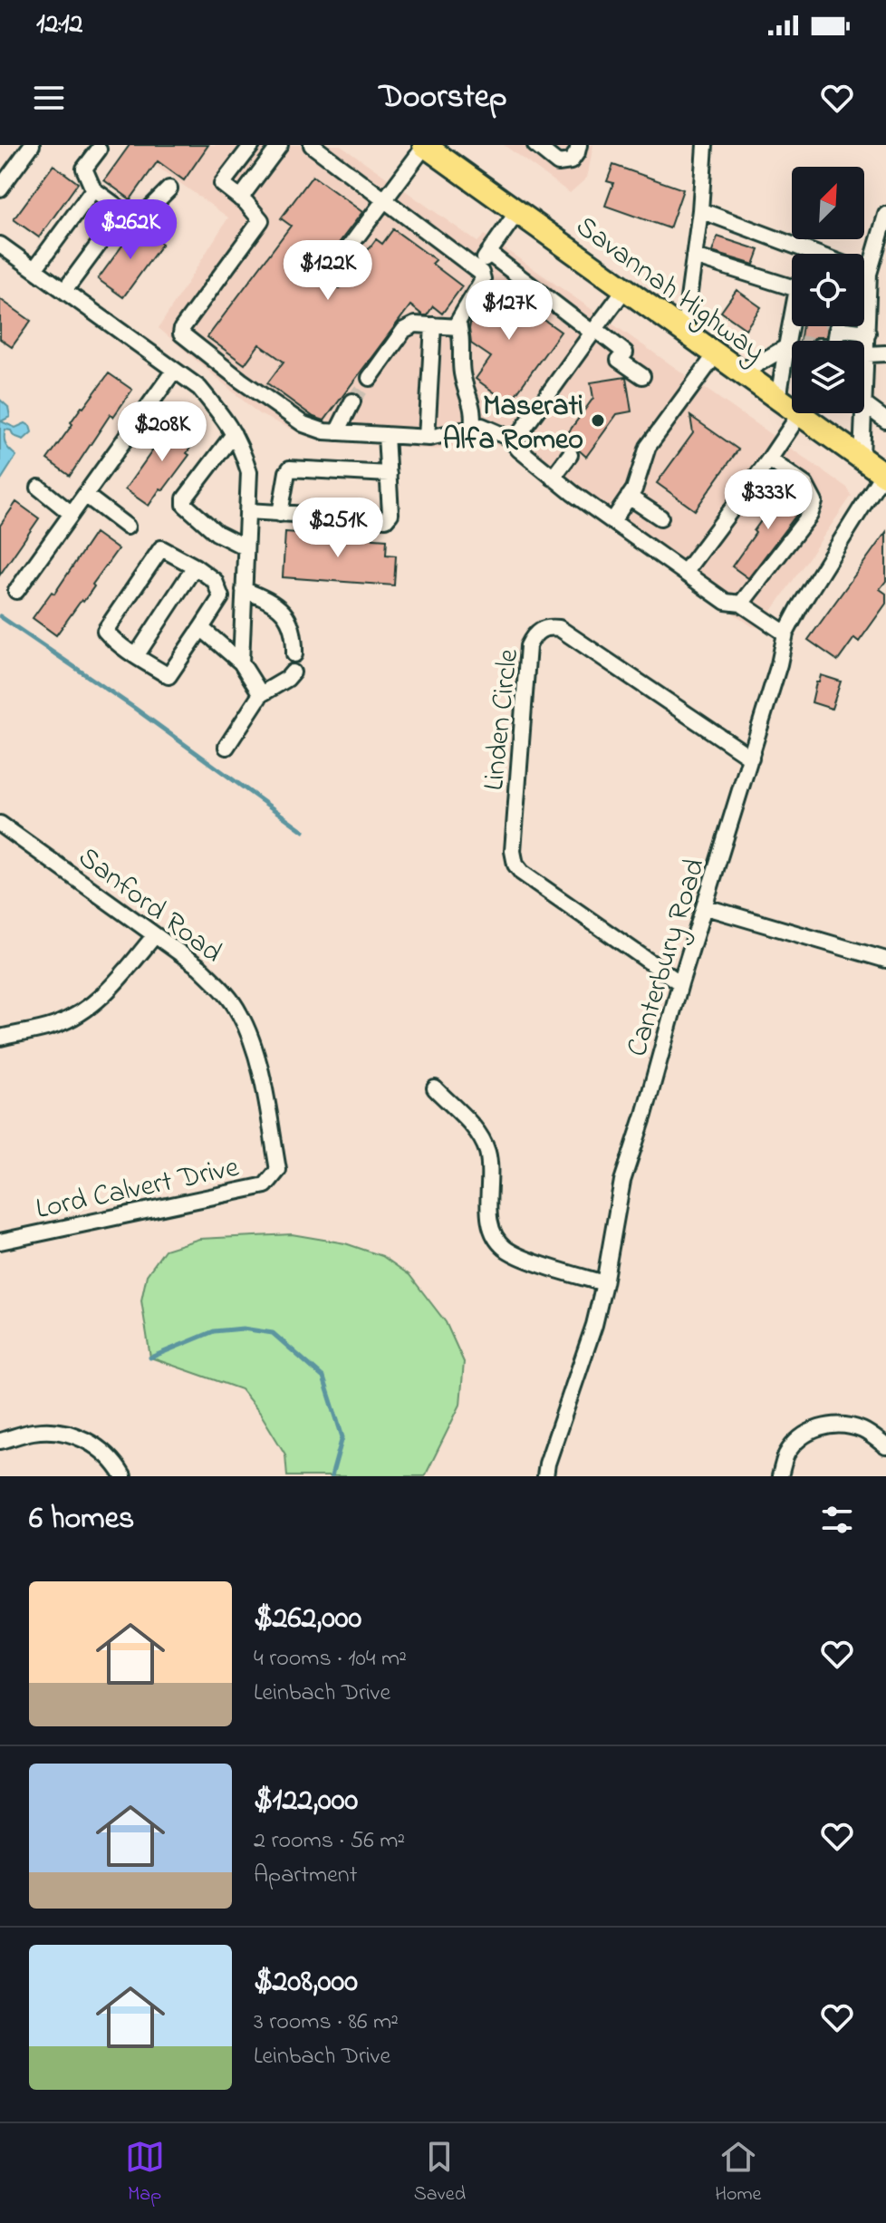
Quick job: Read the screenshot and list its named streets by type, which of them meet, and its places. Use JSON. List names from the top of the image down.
{
  "streets": {
    "highway": ["Savannah Highway"],
    "street": [
      "Linden Circle",
      "Sanford Road",
      "Canterbury Road",
      "Lord Calvert Drive"
    ]
  },
  "crossings": [
    ["Savannah Highway", "Canterbury Road"],
    ["Linden Circle", "Canterbury Road"],
    ["Sanford Road", "Lord Calvert Drive"]
  ],
  "places": ["Maserati Alfa Romeo"],
  "north": "top right",
  "page": {
    "status": "12:12",
    "header": "Doorstep",
    "price": [
      "$262K",
      "$122K",
      "$127K",
      "$208K",
      "$333K",
      "$251K"
    ],
    "heading": "6 homes",
    "list": [
      {
        "name": "$262,000",
        "note": "4 rooms · 104 m² · Leinbach Drive"
      },
      {
        "name": "$122,000",
        "note": "2 rooms · 56 m² · Apartment"
      },
      {
        "name": "$208,000",
        "note": "3 rooms · 86 m² · Leinbach Drive"
      }
    ],
    "tabs": ["Map", "Saved", "Home"]
  }
}
